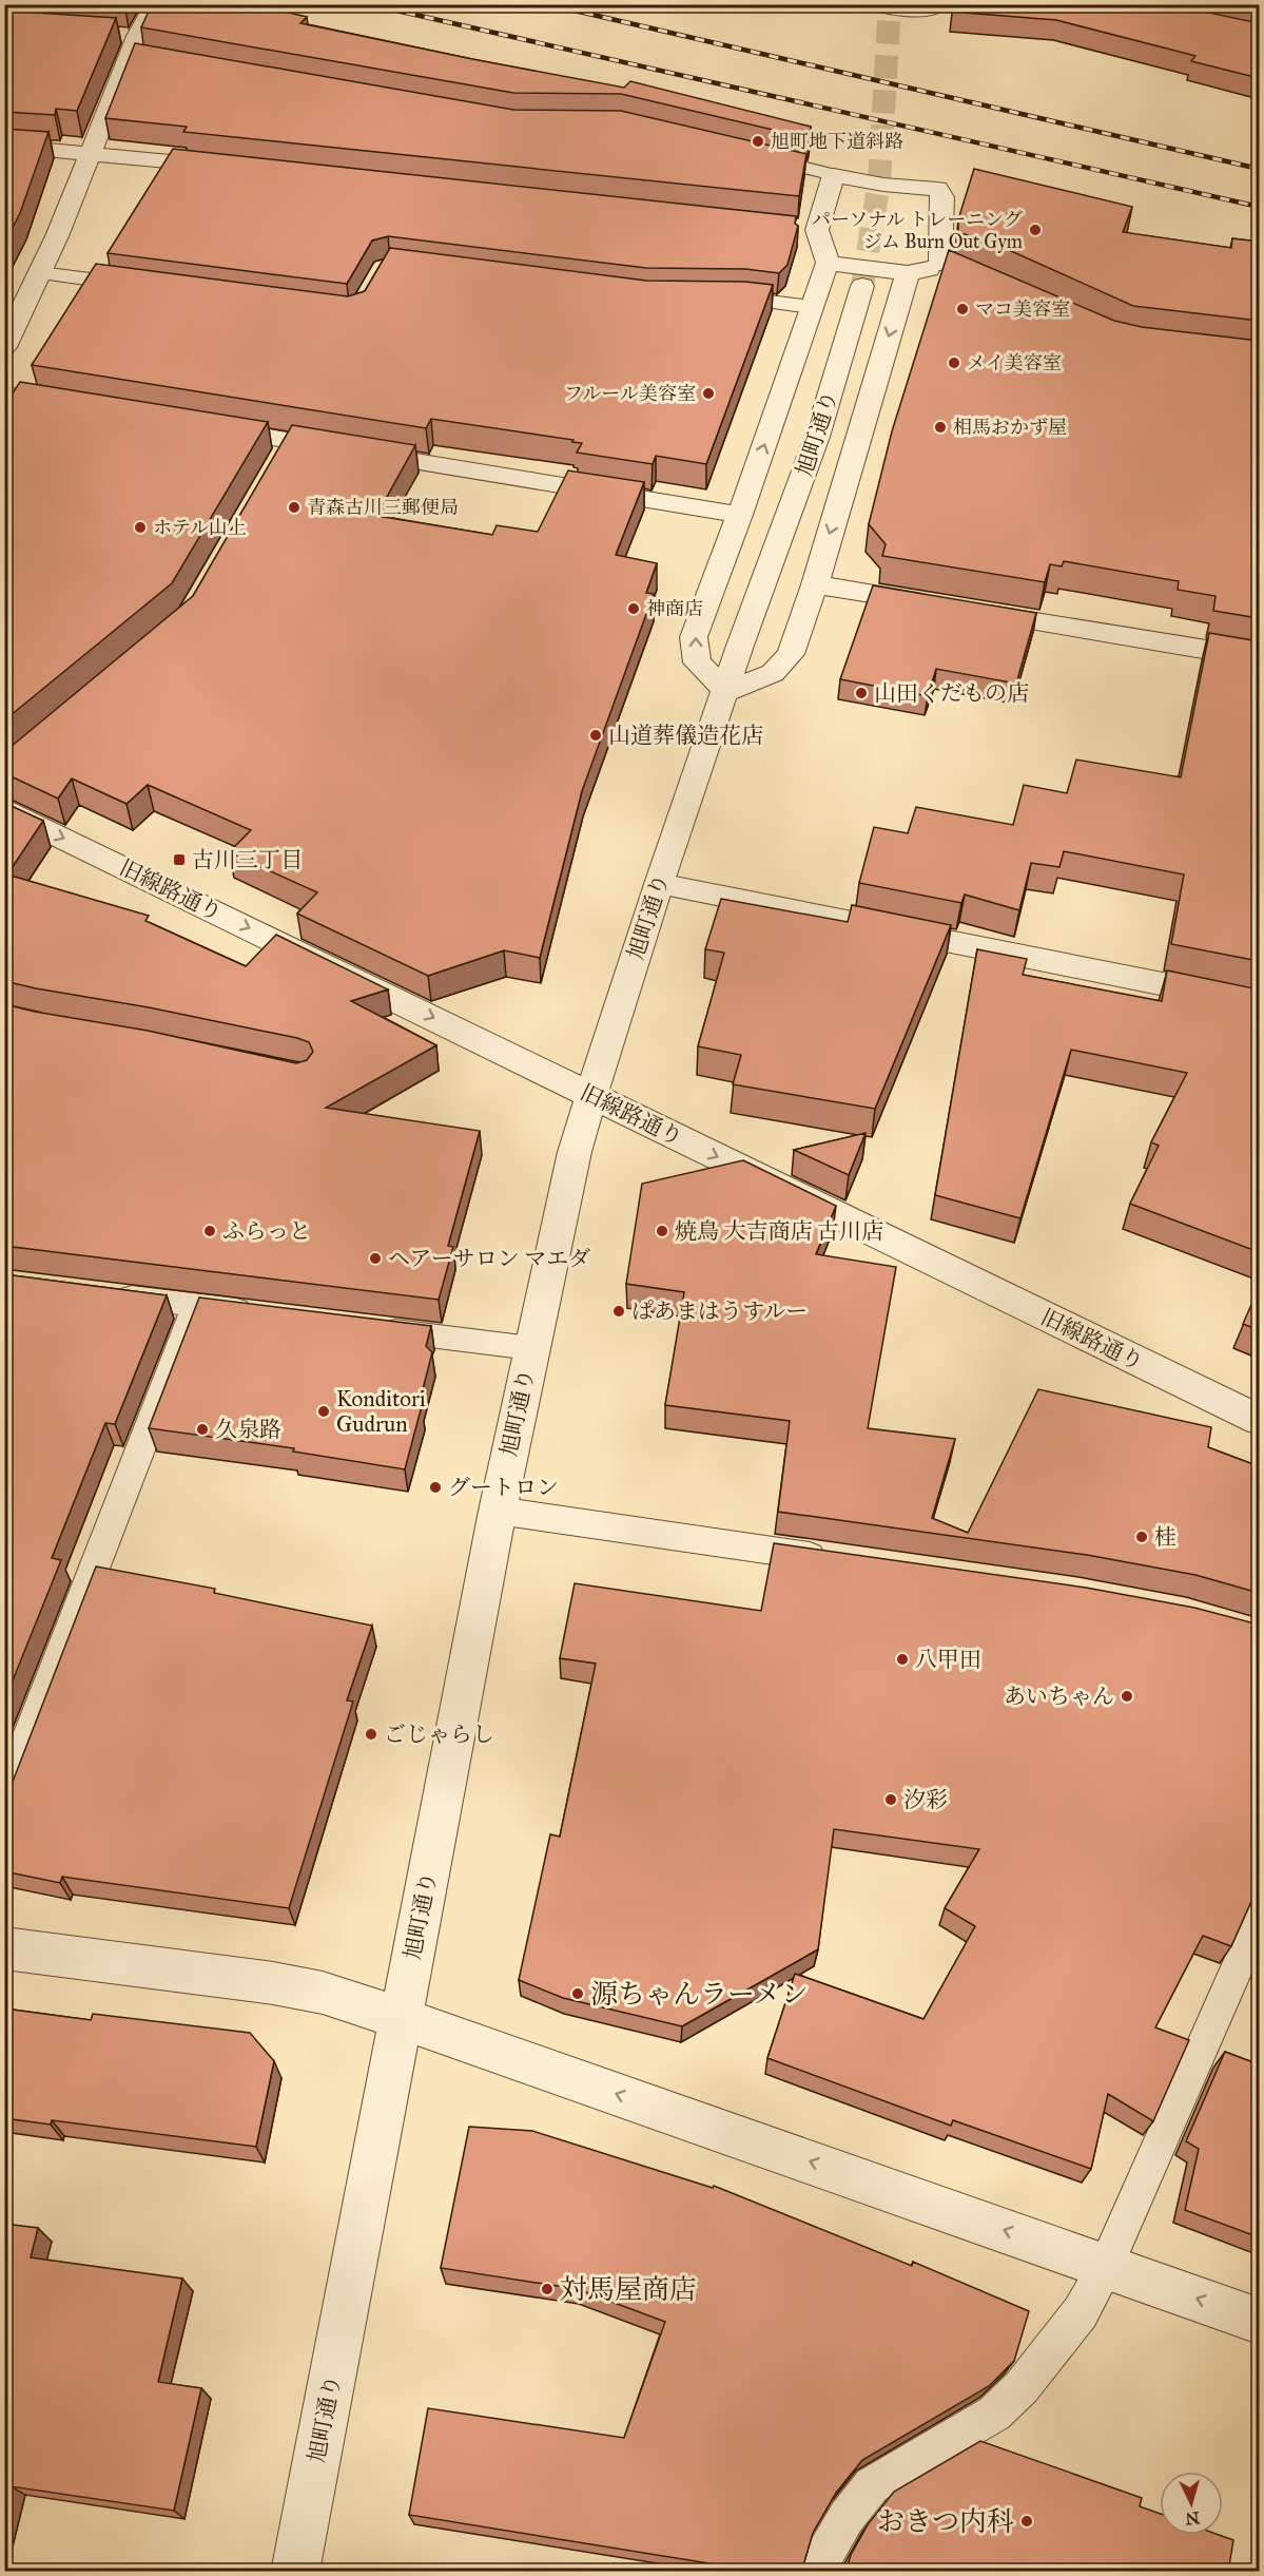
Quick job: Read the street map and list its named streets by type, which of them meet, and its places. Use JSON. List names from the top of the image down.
{
  "streets": {
    "street": ["旭町通り", "旧線路通り"]
  },
  "crossings": [
    ["旭町通り", "旧線路通り"]
  ],
  "one_way": ["旧線路通り"],
  "places": {
    "other": [
      "旭町地下道斜路",
      "パーソナル トレーニング ジム Burn Out Gym",
      "マコ美容室",
      "メイ美容室",
      "フルール美容室",
      "相馬おかず屋",
      "青森古川三郵便局",
      "ホテル山上",
      "神商店",
      "山田くだもの店",
      "山道葬儀造花店",
      "ふらっと",
      "焼鳥 大吉商店 古川店",
      "ヘアーサロン マエダ",
      "ぱあまはうすルー",
      "Konditori Gudrun",
      "久泉路",
      "グートロン",
      "桂",
      "八甲田",
      "あいちゃん",
      "ごじゃらし",
      "汐彩",
      "源ちゃんラーメン",
      "対馬屋商店",
      "おきつ内科"
    ],
    "transit": ["古川三丁目"]
  },
  "north": "bottom"
}
